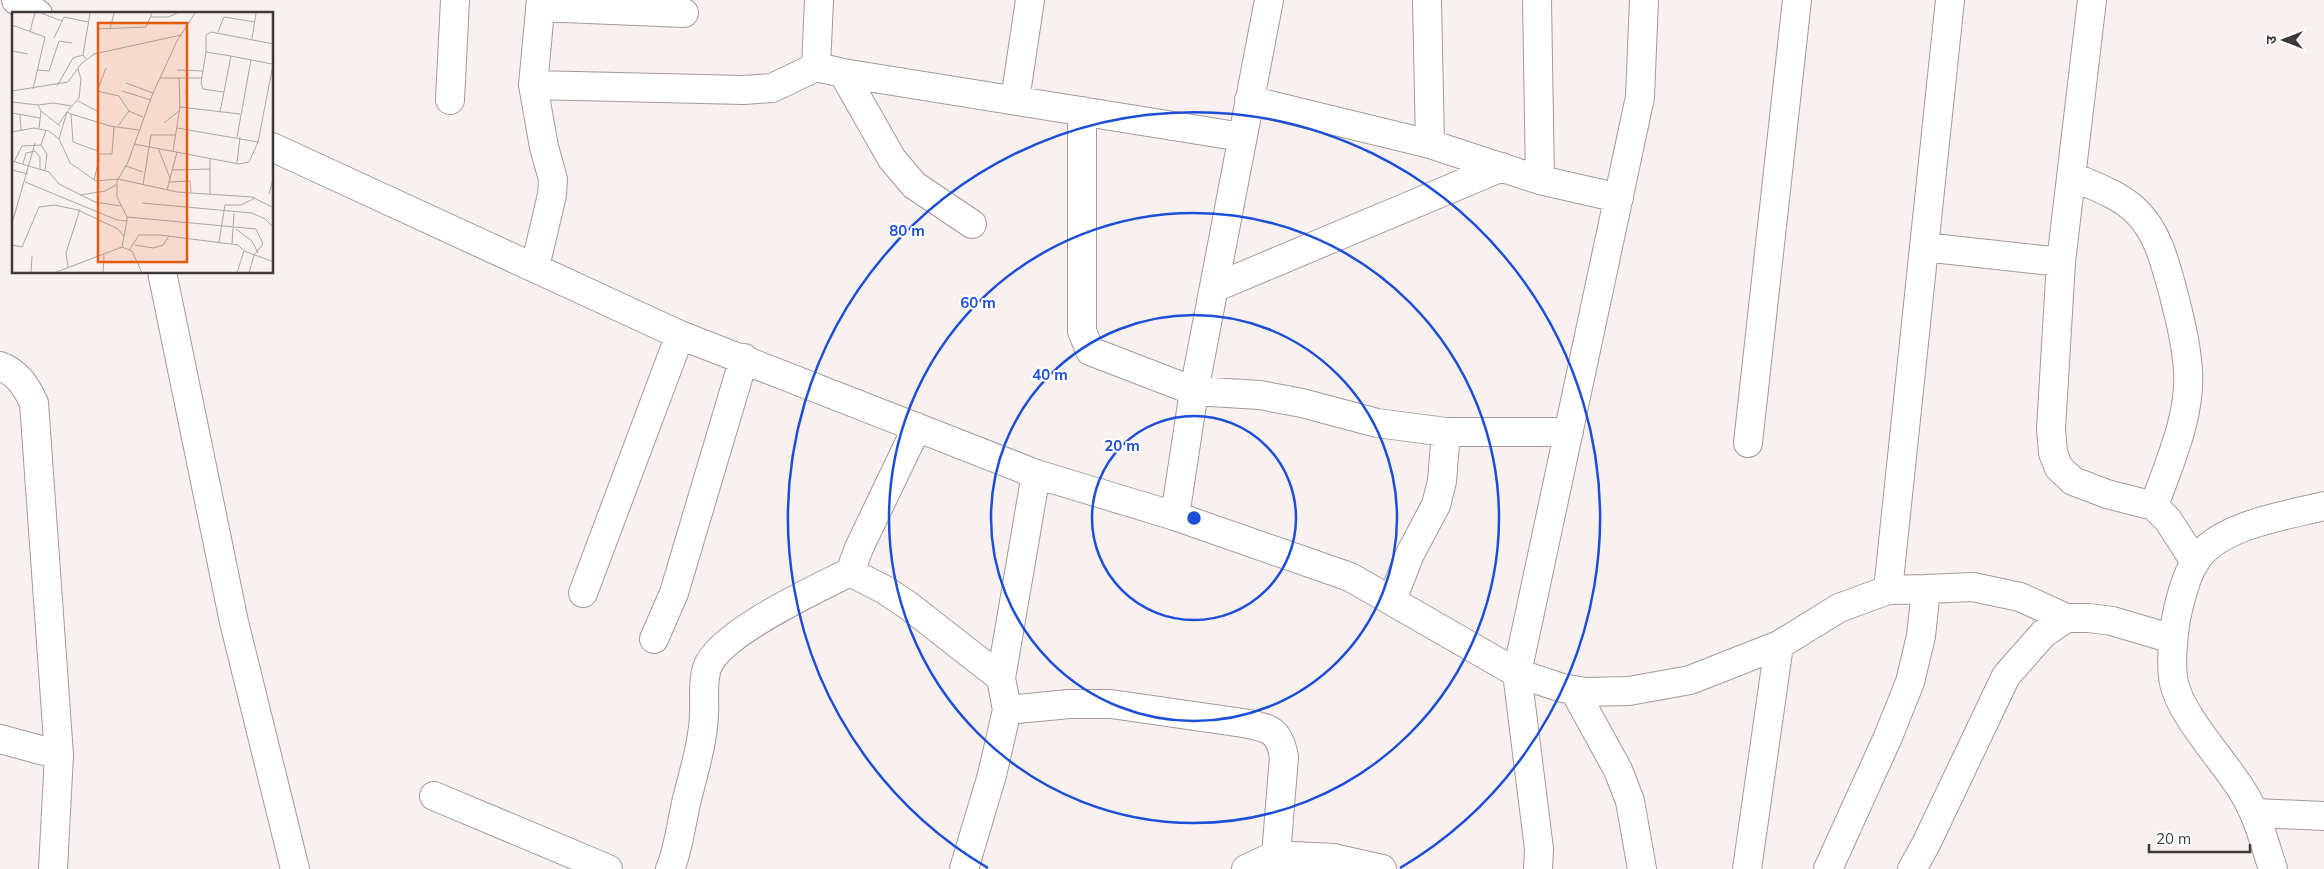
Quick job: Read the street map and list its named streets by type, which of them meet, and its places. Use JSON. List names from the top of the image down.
{
  "scale_bar": "20 m",
  "north": "left",
  "rings": [
    "80 m",
    "60 m",
    "40 m",
    "20 m"
  ]
}
